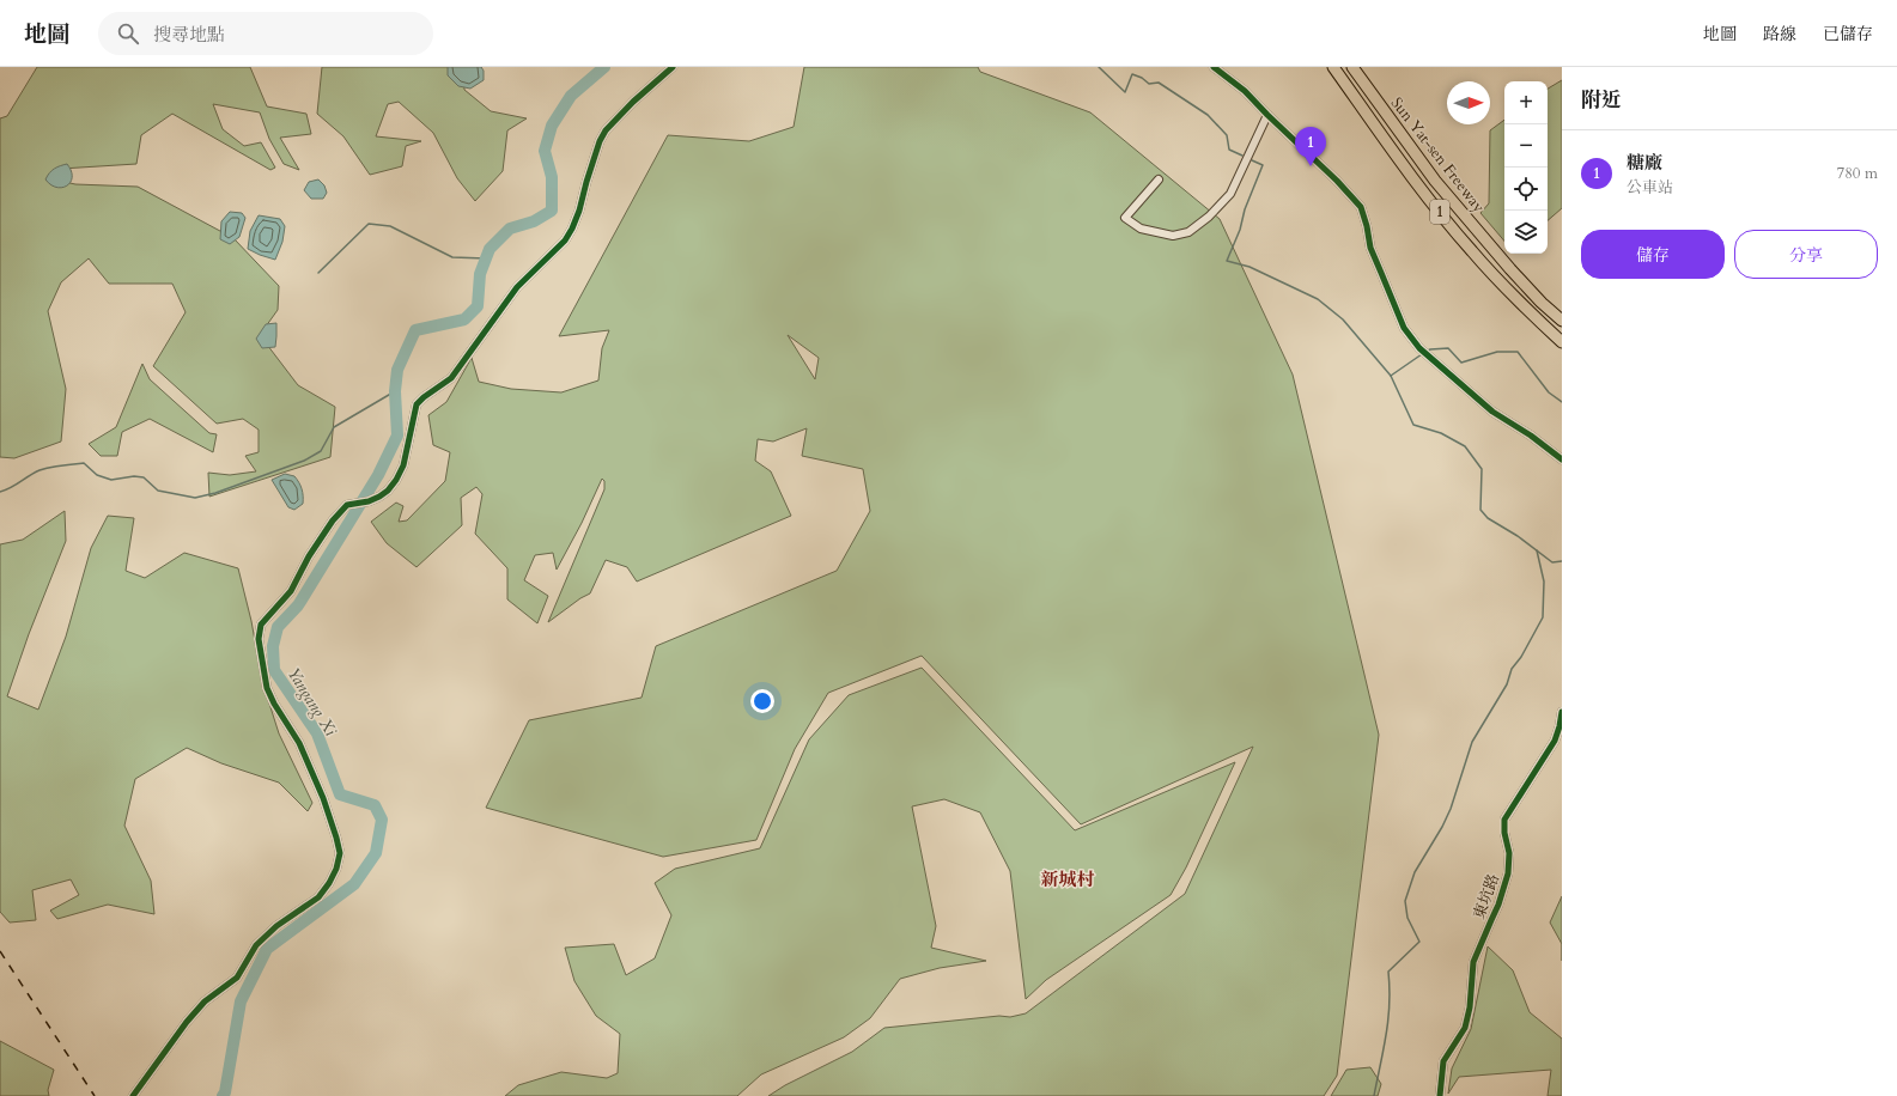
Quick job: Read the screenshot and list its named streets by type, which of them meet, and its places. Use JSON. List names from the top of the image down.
{
  "streets": {
    "highway": ["Sun Yat-sen Freeway", "1"],
    "street": ["東坑路"]
  },
  "districts": ["新城村"],
  "water": ["Yangang Xi"],
  "north": "right",
  "page": {
    "header": "地圖",
    "search": "搜尋地點",
    "nav": ["地圖", "路線", "已儲存"],
    "heading": "附近",
    "map_buttons": ["+", "−"],
    "pins": "1",
    "list": [
      {
        "mark": "1",
        "name": "糖廠",
        "note": "公車站",
        "value": "780 m"
      }
    ],
    "buttons": ["儲存", "分享"]
  }
}
